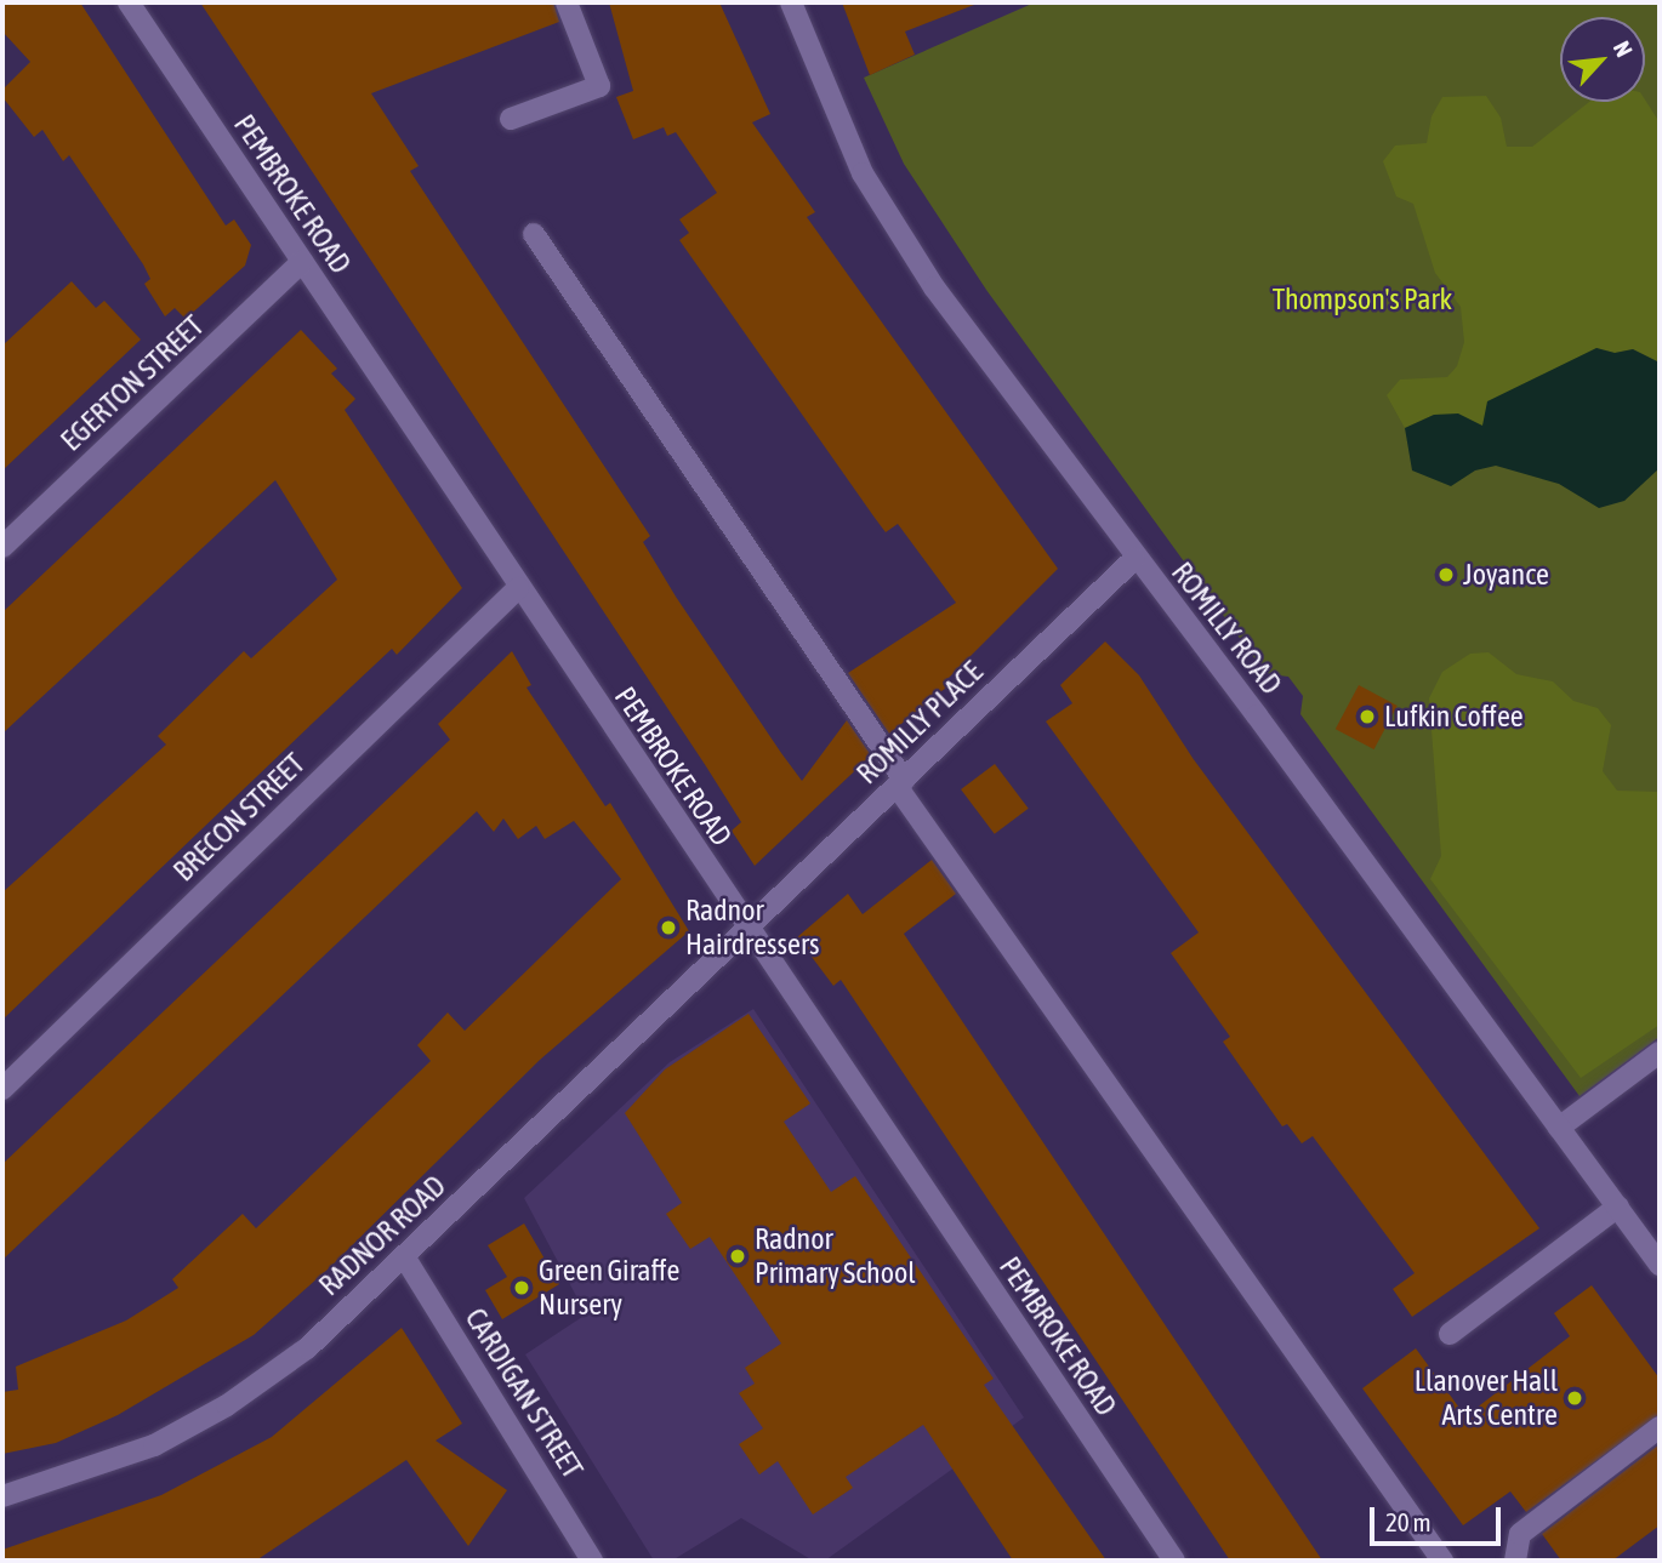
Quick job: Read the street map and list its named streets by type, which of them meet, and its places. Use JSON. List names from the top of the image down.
{
  "streets": {
    "street": [
      "PEMBROKE ROAD",
      "EGERTON STREET",
      "ROMILLY ROAD",
      "ROMILLY PLACE",
      "BRECON STREET",
      "RADNOR ROAD",
      "CARDIGAN STREET"
    ]
  },
  "crossings": [
    ["PEMBROKE ROAD", "EGERTON STREET"],
    ["PEMBROKE ROAD", "ROMILLY PLACE"],
    ["PEMBROKE ROAD", "BRECON STREET"],
    ["PEMBROKE ROAD", "RADNOR ROAD"],
    ["ROMILLY ROAD", "ROMILLY PLACE"],
    ["ROMILLY PLACE", "RADNOR ROAD"],
    ["RADNOR ROAD", "CARDIGAN STREET"]
  ],
  "parks": ["Thompson's Park"],
  "places": [
    "Joyance",
    "Lufkin Coffee",
    "Radnor Hairdressers",
    "Radnor Primary School",
    "Green Giraffe Nursery",
    "Llanover Hall Arts Centre"
  ],
  "scale_bar": "20 m",
  "north": "top right"
}
